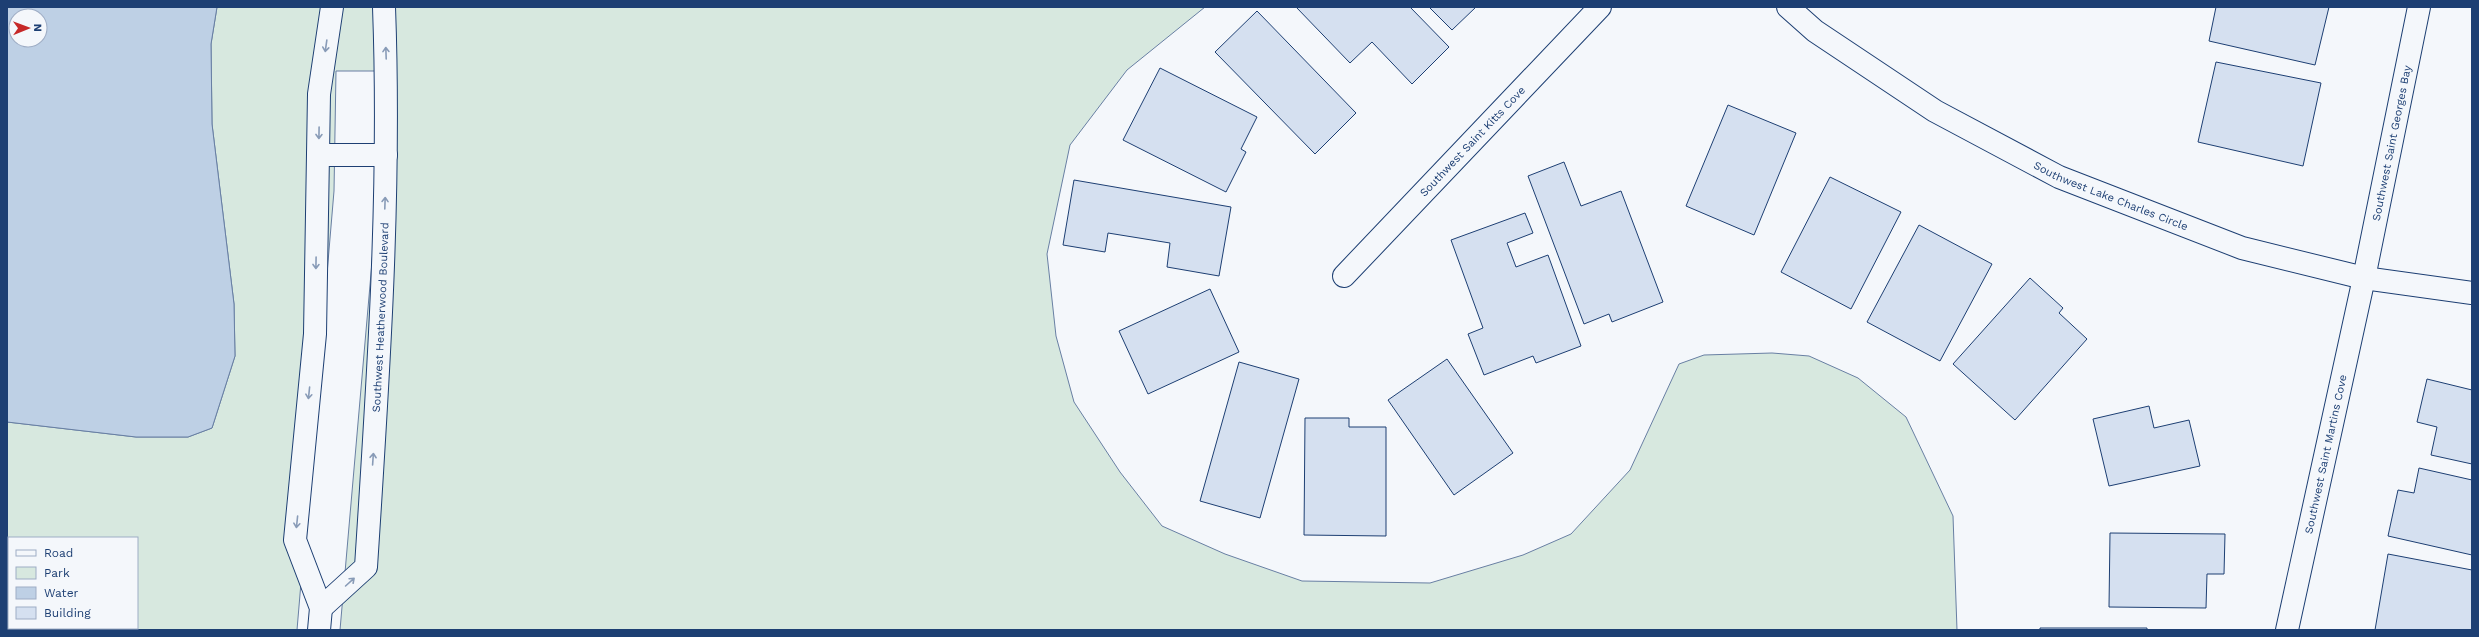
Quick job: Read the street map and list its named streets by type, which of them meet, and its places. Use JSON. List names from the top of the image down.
{
  "streets": {
    "street": [
      "Southwest Saint Kitts Cove",
      "Southwest Saint Georges Bay",
      "Southwest Lake Charles Circle",
      "Southwest Heatherwood Boulevard",
      "Southwest Saint Martins Cove"
    ]
  },
  "crossings": [
    ["Southwest Saint Georges Bay", "Southwest Lake Charles Circle"],
    ["Southwest Saint Georges Bay", "Southwest Saint Martins Cove"],
    ["Southwest Lake Charles Circle", "Southwest Saint Martins Cove"]
  ],
  "legend": [
    "Road",
    "Park",
    "Water",
    "Building"
  ],
  "north": "right"
}
